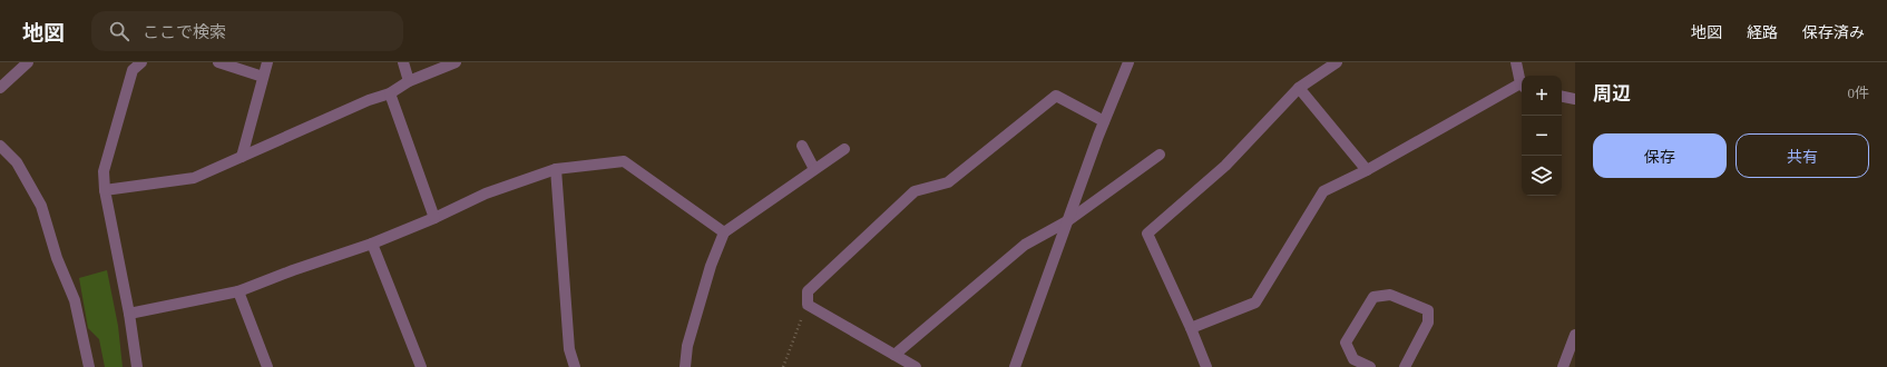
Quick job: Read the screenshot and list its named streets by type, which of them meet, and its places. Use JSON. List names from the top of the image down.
{
  "page": {
    "header": "地図",
    "search": "ここで検索",
    "nav": ["地図", "経路", "保存済み"],
    "heading": ["周辺", "0件"],
    "map_buttons": ["+", "−"],
    "buttons": ["保存", "共有"]
  }
}
